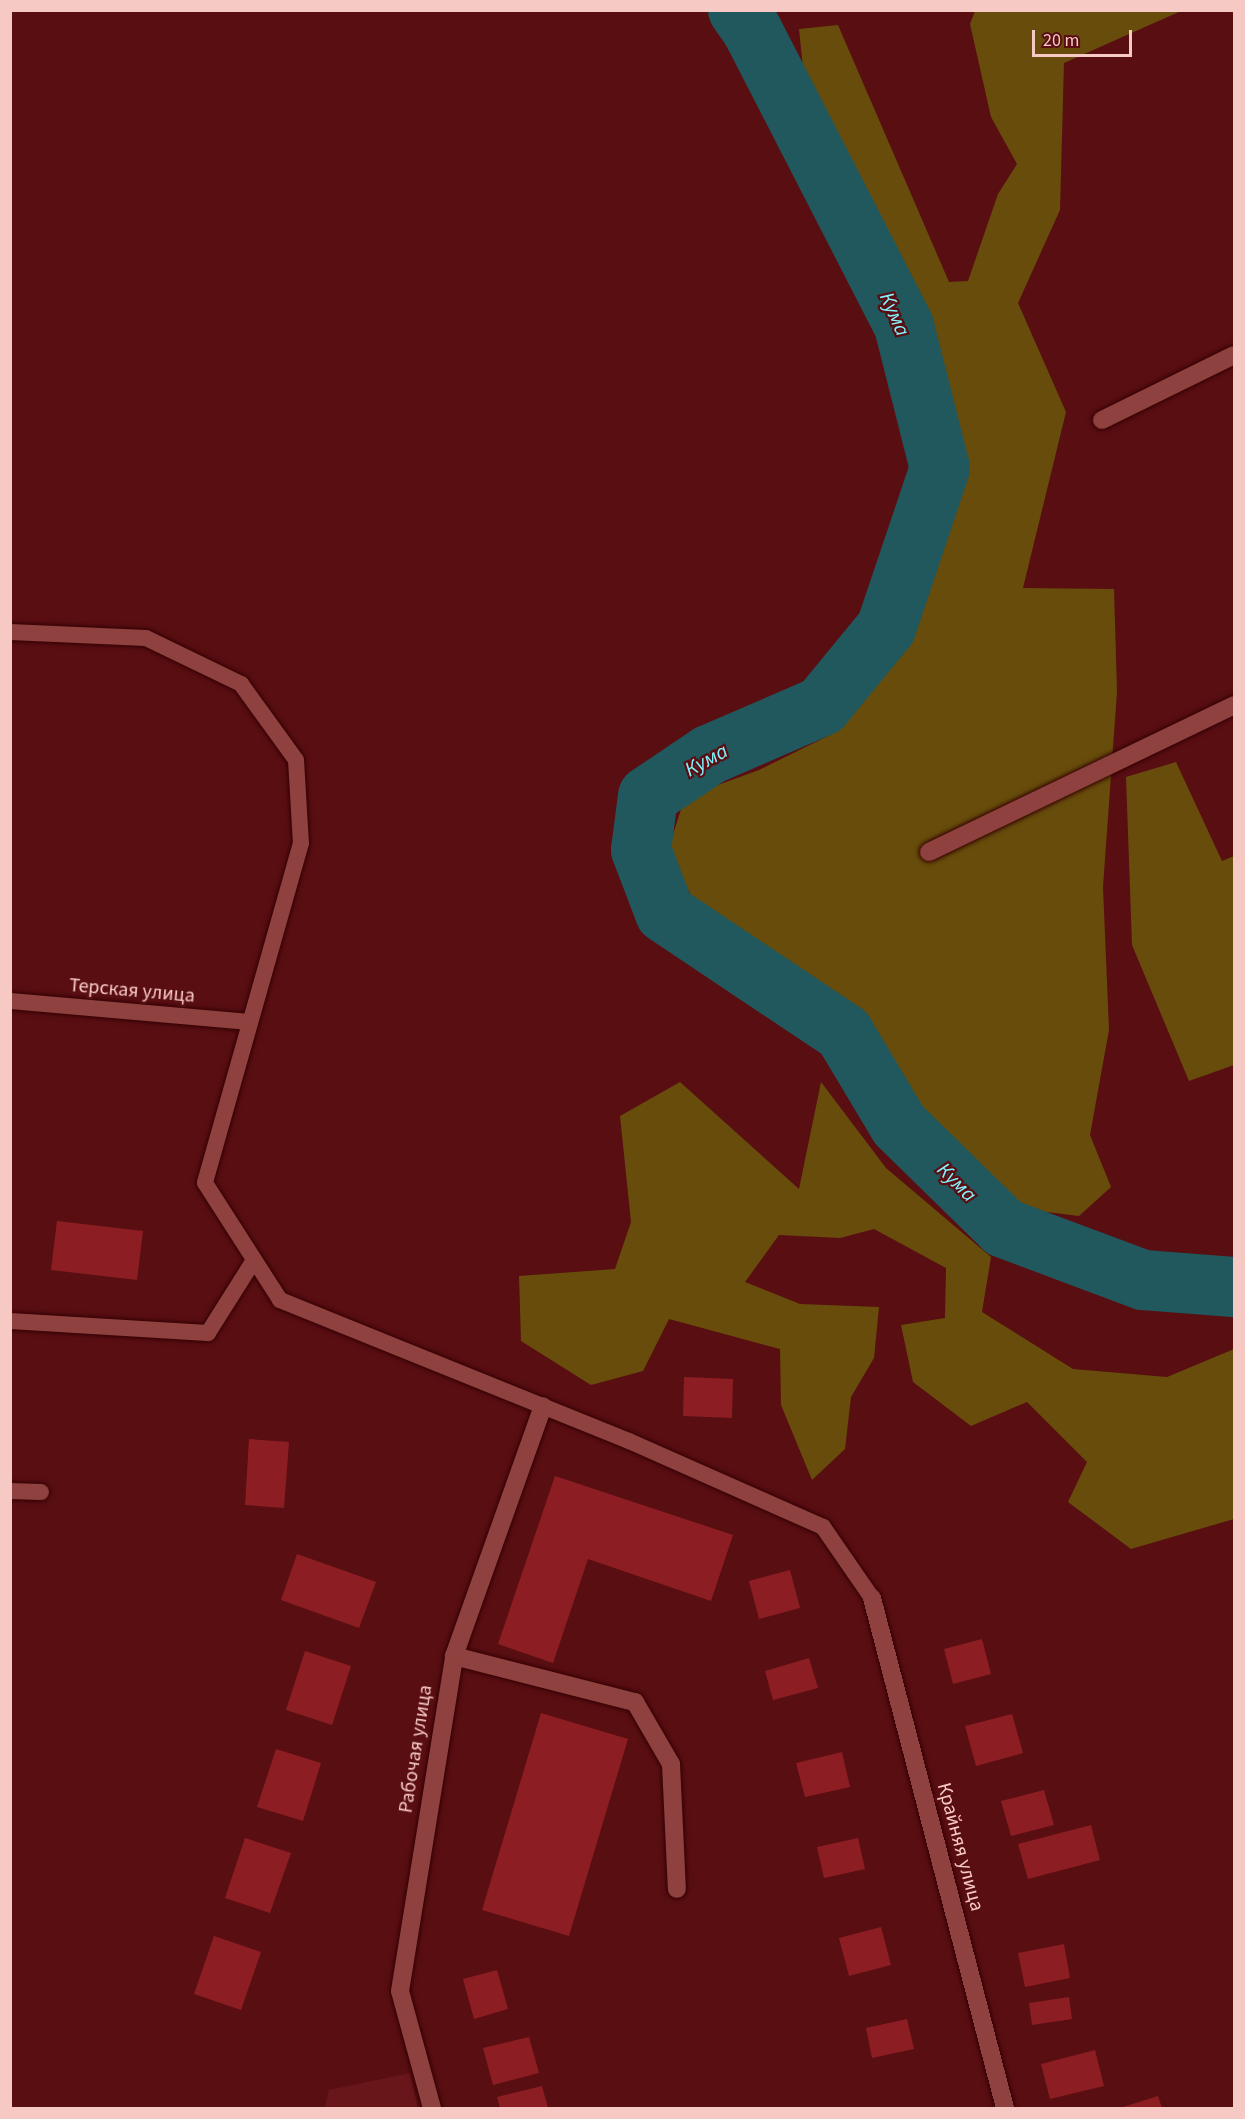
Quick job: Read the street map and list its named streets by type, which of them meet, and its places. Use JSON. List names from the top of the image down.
{
  "streets": {
    "street": ["Рабочая улица", "Крайняя улица"],
    "lane": ["Терская улица"]
  },
  "water": ["Кума"],
  "scale_bar": "20 m"
}
